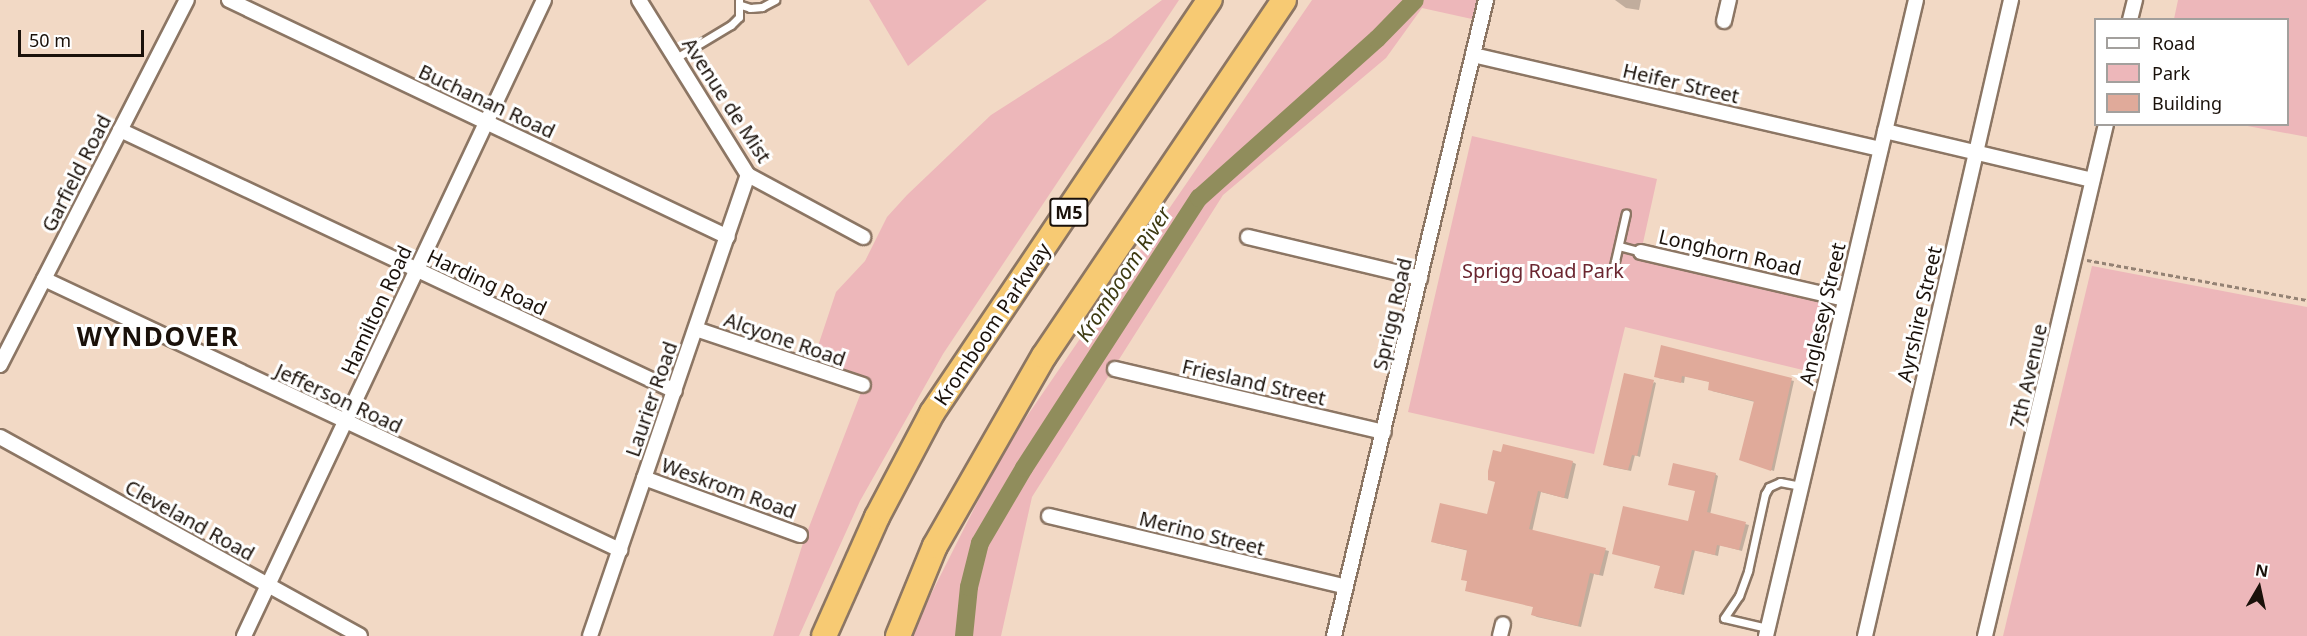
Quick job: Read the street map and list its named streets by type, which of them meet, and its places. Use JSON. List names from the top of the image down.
{
  "streets": {
    "highway": ["M5", "Kromboom Parkway"],
    "street": [
      "Heifer Street",
      "Avenue de Mist",
      "Buchanan Road",
      "Garfield Road",
      "Longhorn Road",
      "Harding Road",
      "Hamilton Road",
      "Sprigg Road",
      "Anglesey Street",
      "Ayrshire Street",
      "Alcyone Road",
      "7th Avenue",
      "Friesland Street",
      "Jefferson Road",
      "Laurier Road",
      "Weskrom Road",
      "Cleveland Road",
      "Merino Street"
    ]
  },
  "crossings": [
    ["Heifer Street", "Sprigg Road"],
    ["Heifer Street", "Anglesey Street"],
    ["Avenue de Mist", "Laurier Road"],
    ["Buchanan Road", "Hamilton Road"],
    ["Buchanan Road", "Laurier Road"],
    ["Garfield Road", "Harding Road"],
    ["Garfield Road", "Jefferson Road"],
    ["Longhorn Road", "Anglesey Street"],
    ["Harding Road", "Hamilton Road"],
    ["Harding Road", "Laurier Road"],
    ["Hamilton Road", "Jefferson Road"],
    ["Hamilton Road", "Cleveland Road"],
    ["Sprigg Road", "Friesland Street"],
    ["Sprigg Road", "Merino Street"],
    ["Alcyone Road", "Laurier Road"],
    ["Jefferson Road", "Laurier Road"],
    ["Laurier Road", "Weskrom Road"]
  ],
  "districts": ["WYNDOVER"],
  "water": ["Kromboom River"],
  "parks": ["Sprigg Road Park"],
  "legend": ["Road", "Park", "Building"],
  "scale_bar": "50 m",
  "north": "top"
}
